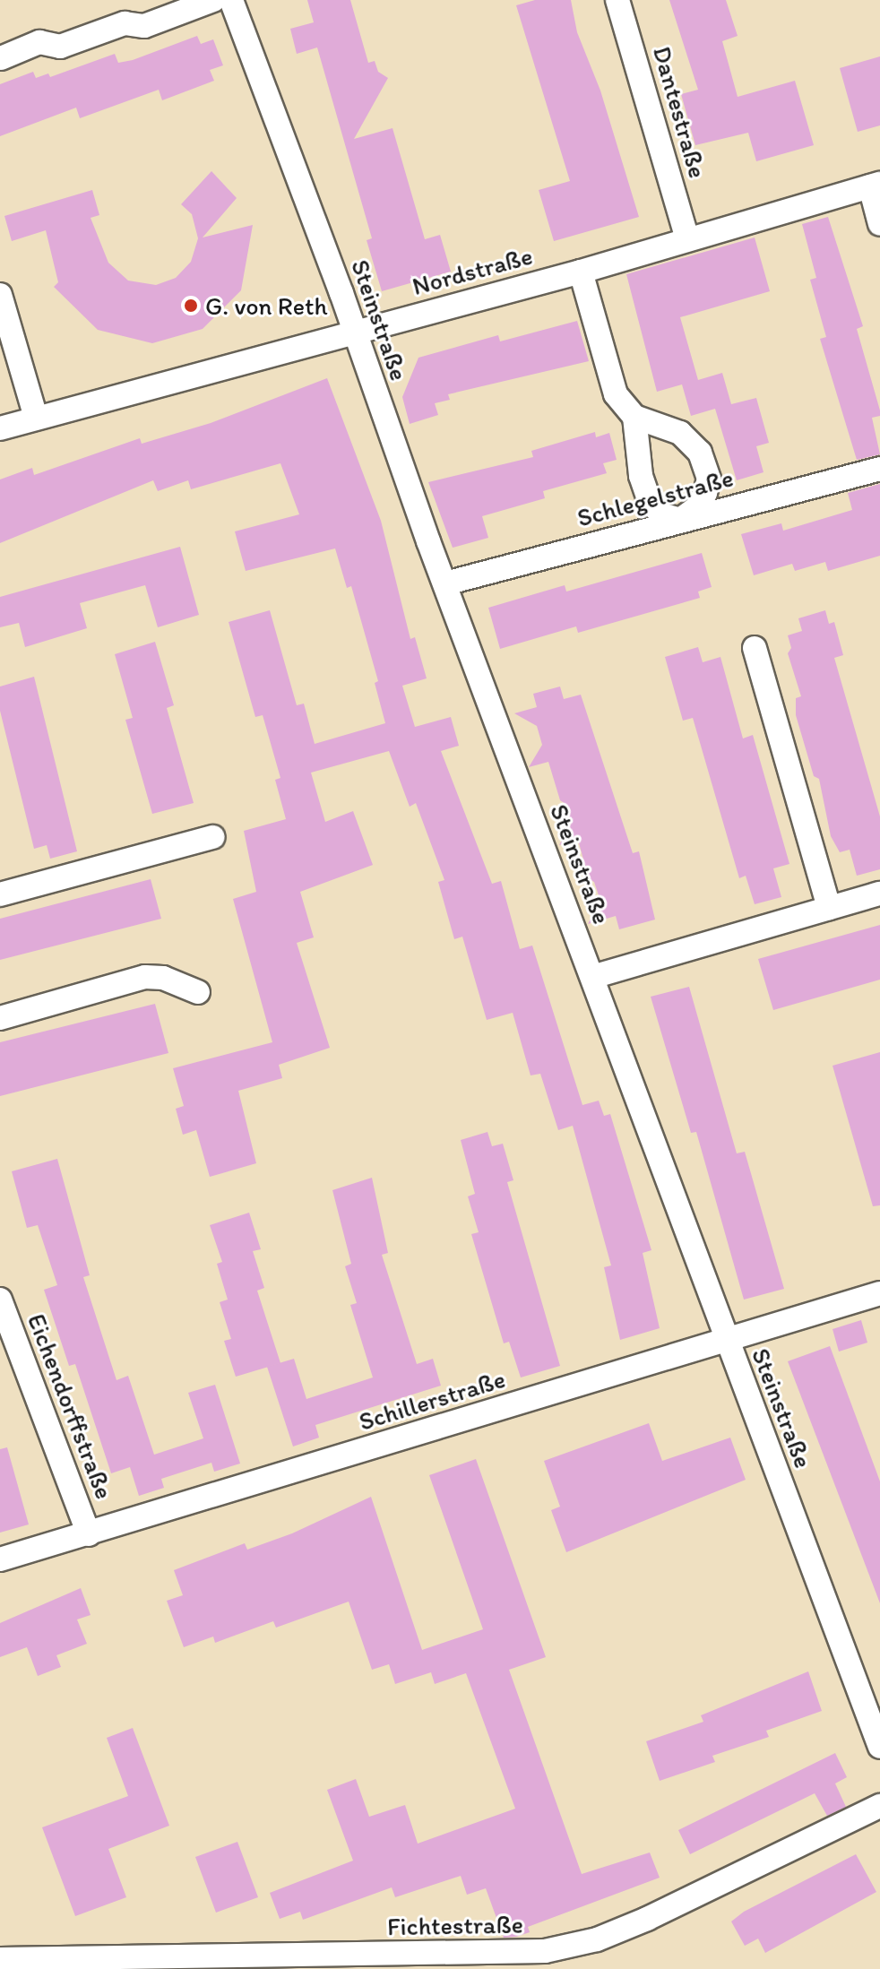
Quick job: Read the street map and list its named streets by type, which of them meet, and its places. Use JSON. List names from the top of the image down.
{
  "streets": {
    "street": [
      "Dantestraße",
      "Nordstraße",
      "Steinstraße",
      "Schlegelstraße",
      "Schillerstraße",
      "Eichendorffstraße",
      "Fichtestraße"
    ]
  },
  "crossings": [
    ["Dantestraße", "Nordstraße"],
    ["Nordstraße", "Steinstraße"],
    ["Steinstraße", "Schlegelstraße"],
    ["Steinstraße", "Schillerstraße"],
    ["Schillerstraße", "Eichendorffstraße"]
  ],
  "places": ["G. von Reth"]
}
